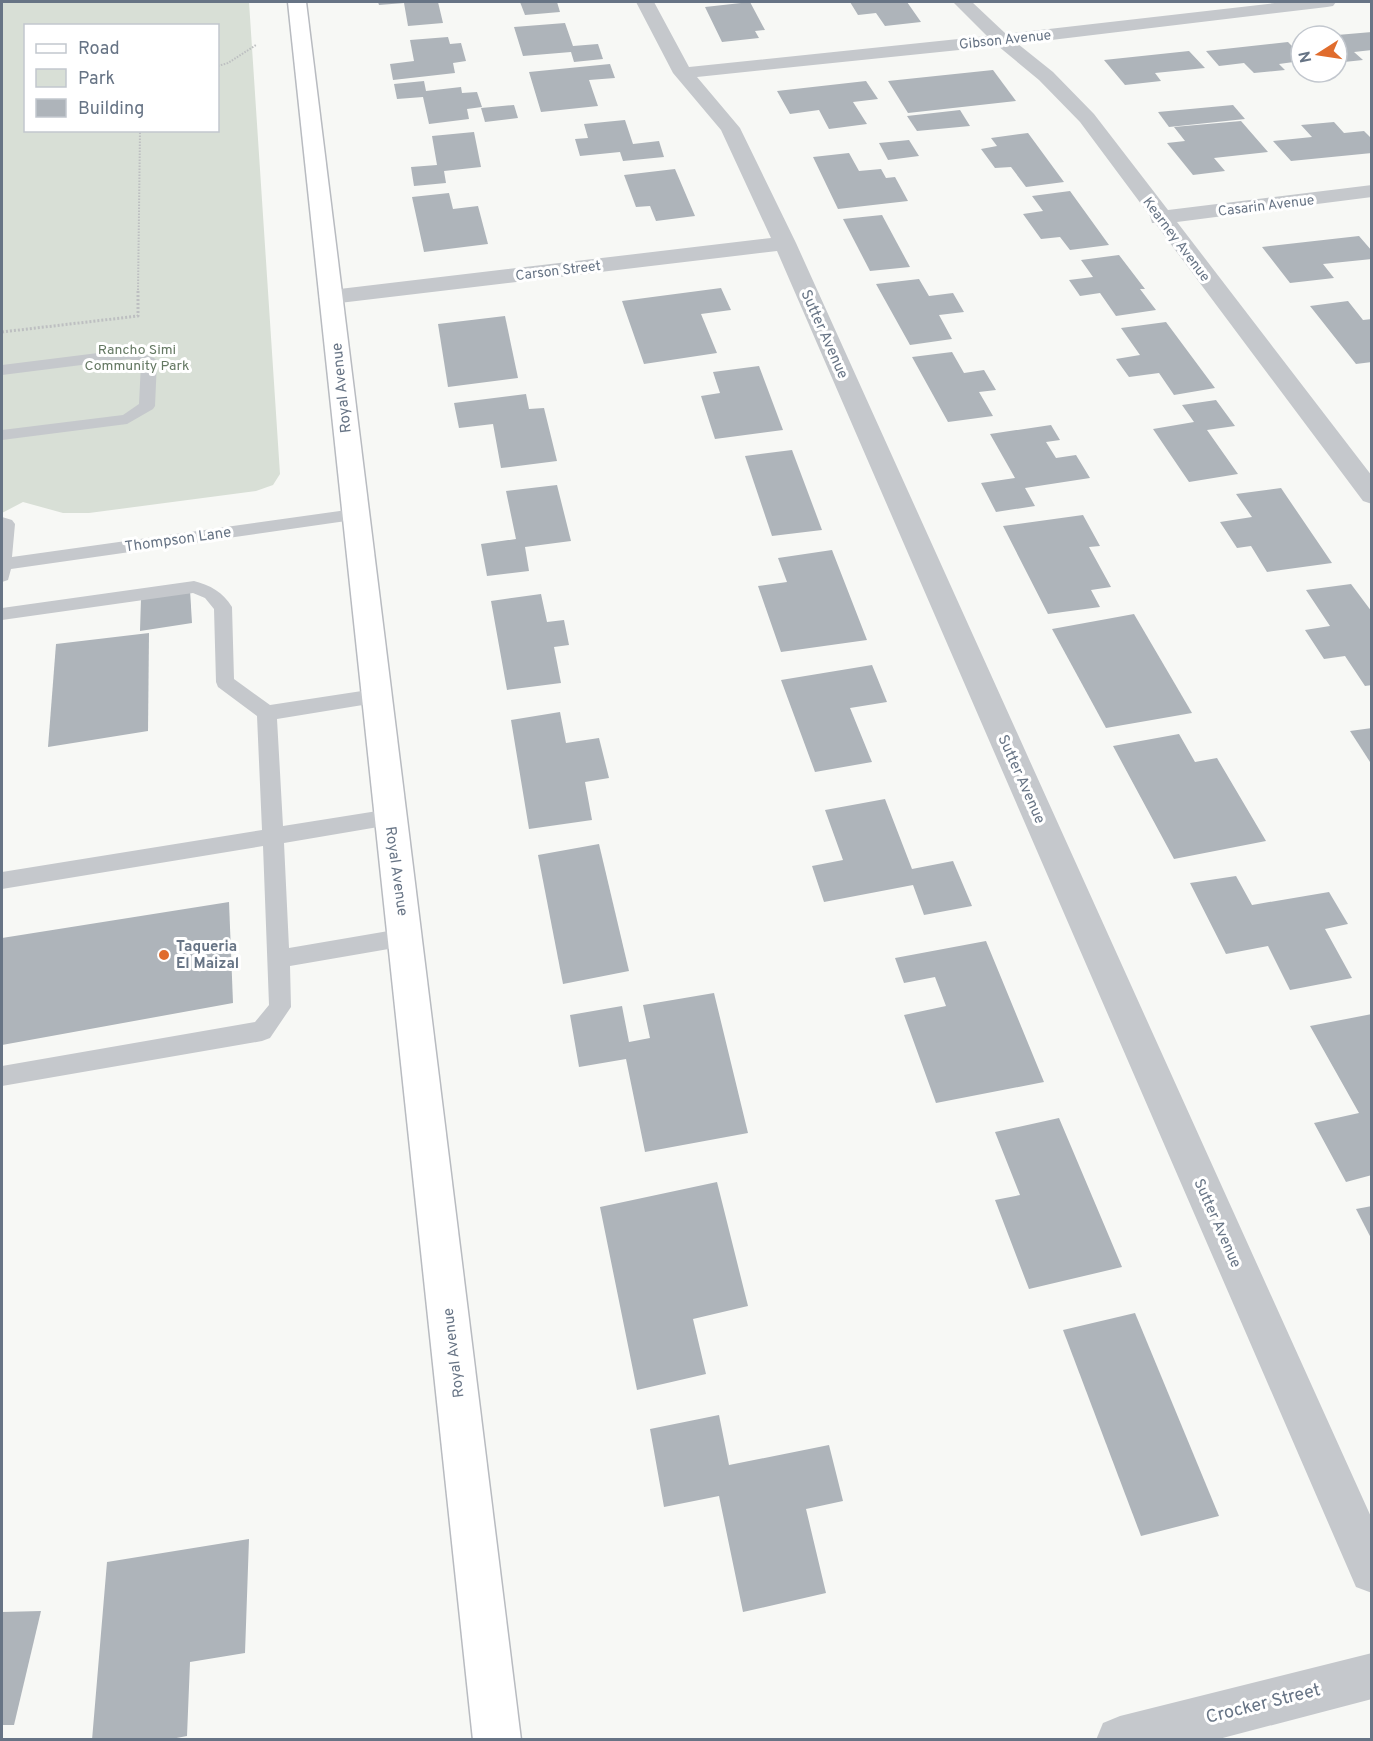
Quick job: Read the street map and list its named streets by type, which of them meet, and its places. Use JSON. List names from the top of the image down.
{
  "streets": {
    "main road": ["Royal Avenue"],
    "street": [
      "Gibson Avenue",
      "Casarin Avenue",
      "Kearney Avenue",
      "Carson Street",
      "Sutter Avenue",
      "Crocker Street"
    ],
    "lane": ["Thompson Lane"]
  },
  "crossings": [
    ["Gibson Avenue", "Kearney Avenue"],
    ["Gibson Avenue", "Sutter Avenue"],
    ["Casarin Avenue", "Kearney Avenue"],
    ["Carson Street", "Sutter Avenue"],
    ["Carson Street", "Royal Avenue"],
    ["Royal Avenue", "Thompson Lane"]
  ],
  "parks": ["Rancho Simi Community Park"],
  "places": ["Taqueria El Maizal"],
  "legend": ["Road", "Park", "Building"],
  "north": "left"
}
